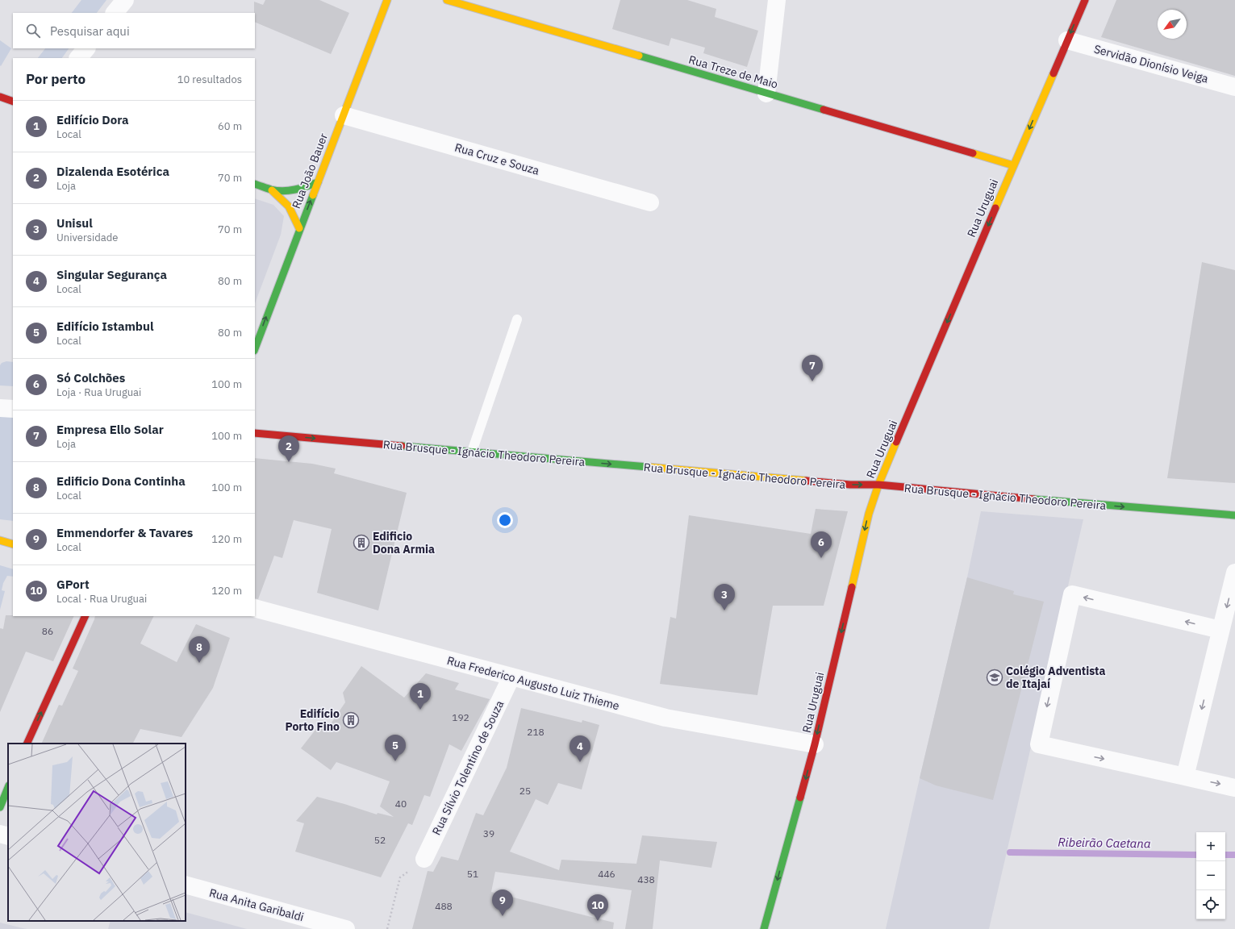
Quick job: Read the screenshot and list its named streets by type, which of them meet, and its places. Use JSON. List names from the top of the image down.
{
  "streets": {
    "main road": [
      "Rua Treze de Maio",
      "Rua João Bauer",
      "Rua Uruguai",
      "Rua Brusque - Ignácio Theodoro Pereira"
    ],
    "street": [
      "Servidão Dionísio Veiga",
      "Rua Cruz e Souza",
      "Rua Frederico Augusto Luiz Thieme",
      "Rua Sílvio Tolentino de Souza",
      "Rua Anita Garibaldi"
    ]
  },
  "crossings": [
    ["Servidão Dionísio Veiga", "Rua Uruguai"],
    ["Rua Treze de Maio", "Rua Uruguai"],
    ["Rua Cruz e Souza", "Rua João Bauer"],
    ["Rua Uruguai", "Rua Brusque - Ignácio Theodoro Pereira"],
    ["Rua Uruguai", "Rua Frederico Augusto Luiz Thieme"],
    ["Rua Frederico Augusto Luiz Thieme", "Rua Sílvio Tolentino de Souza"]
  ],
  "one_way": ["Rua João Bauer", "Rua Uruguai", "Rua Brusque - Ignácio Theodoro Pereira"],
  "water": ["Ribeirão Caetana"],
  "places": {
    "building": ["Edificio Dona Armia", "Edifício Porto Fino"],
    "school or university": ["Colégio Adventista de Itajaí"]
  },
  "house_numbers": [
    "86",
    "192",
    "218",
    "25",
    "40",
    "39",
    "52",
    "51",
    "446",
    "438",
    "488"
  ],
  "north": "bottom left",
  "page": {
    "search": "Pesquisar aqui",
    "heading": ["Por perto", "10 resultados"],
    "list": [
      {
        "mark": "1",
        "name": "Edifício Dora",
        "note": "Local",
        "value": "60 m"
      },
      {
        "mark": "2",
        "name": "Dizalenda Esotérica",
        "note": "Loja",
        "value": "70 m"
      },
      {
        "mark": "3",
        "name": "Unisul",
        "note": "Universidade",
        "value": "70 m"
      },
      {
        "mark": "4",
        "name": "Singular Segurança",
        "note": "Local",
        "value": "80 m"
      },
      {
        "mark": "5",
        "name": "Edifício Istambul",
        "note": "Local",
        "value": "80 m"
      },
      {
        "mark": "6",
        "name": "Só Colchões",
        "note": "Loja · Rua Uruguai",
        "value": "100 m"
      },
      {
        "mark": "7",
        "name": "Empresa Ello Solar",
        "note": "Loja",
        "value": "100 m"
      },
      {
        "mark": "8",
        "name": "Edificio Dona Continha",
        "note": "Local",
        "value": "100 m"
      },
      {
        "mark": "9",
        "name": "Emmendorfer & Tavares",
        "note": "Local",
        "value": "120 m"
      },
      {
        "mark": "10",
        "name": "GPort",
        "note": "Local · Rua Uruguai",
        "value": "120 m"
      }
    ],
    "pins": [
      "7",
      "2",
      "6",
      "3",
      "8",
      "1",
      "5",
      "4",
      "9",
      "10"
    ],
    "map_buttons": ["+", "−"]
  }
}
